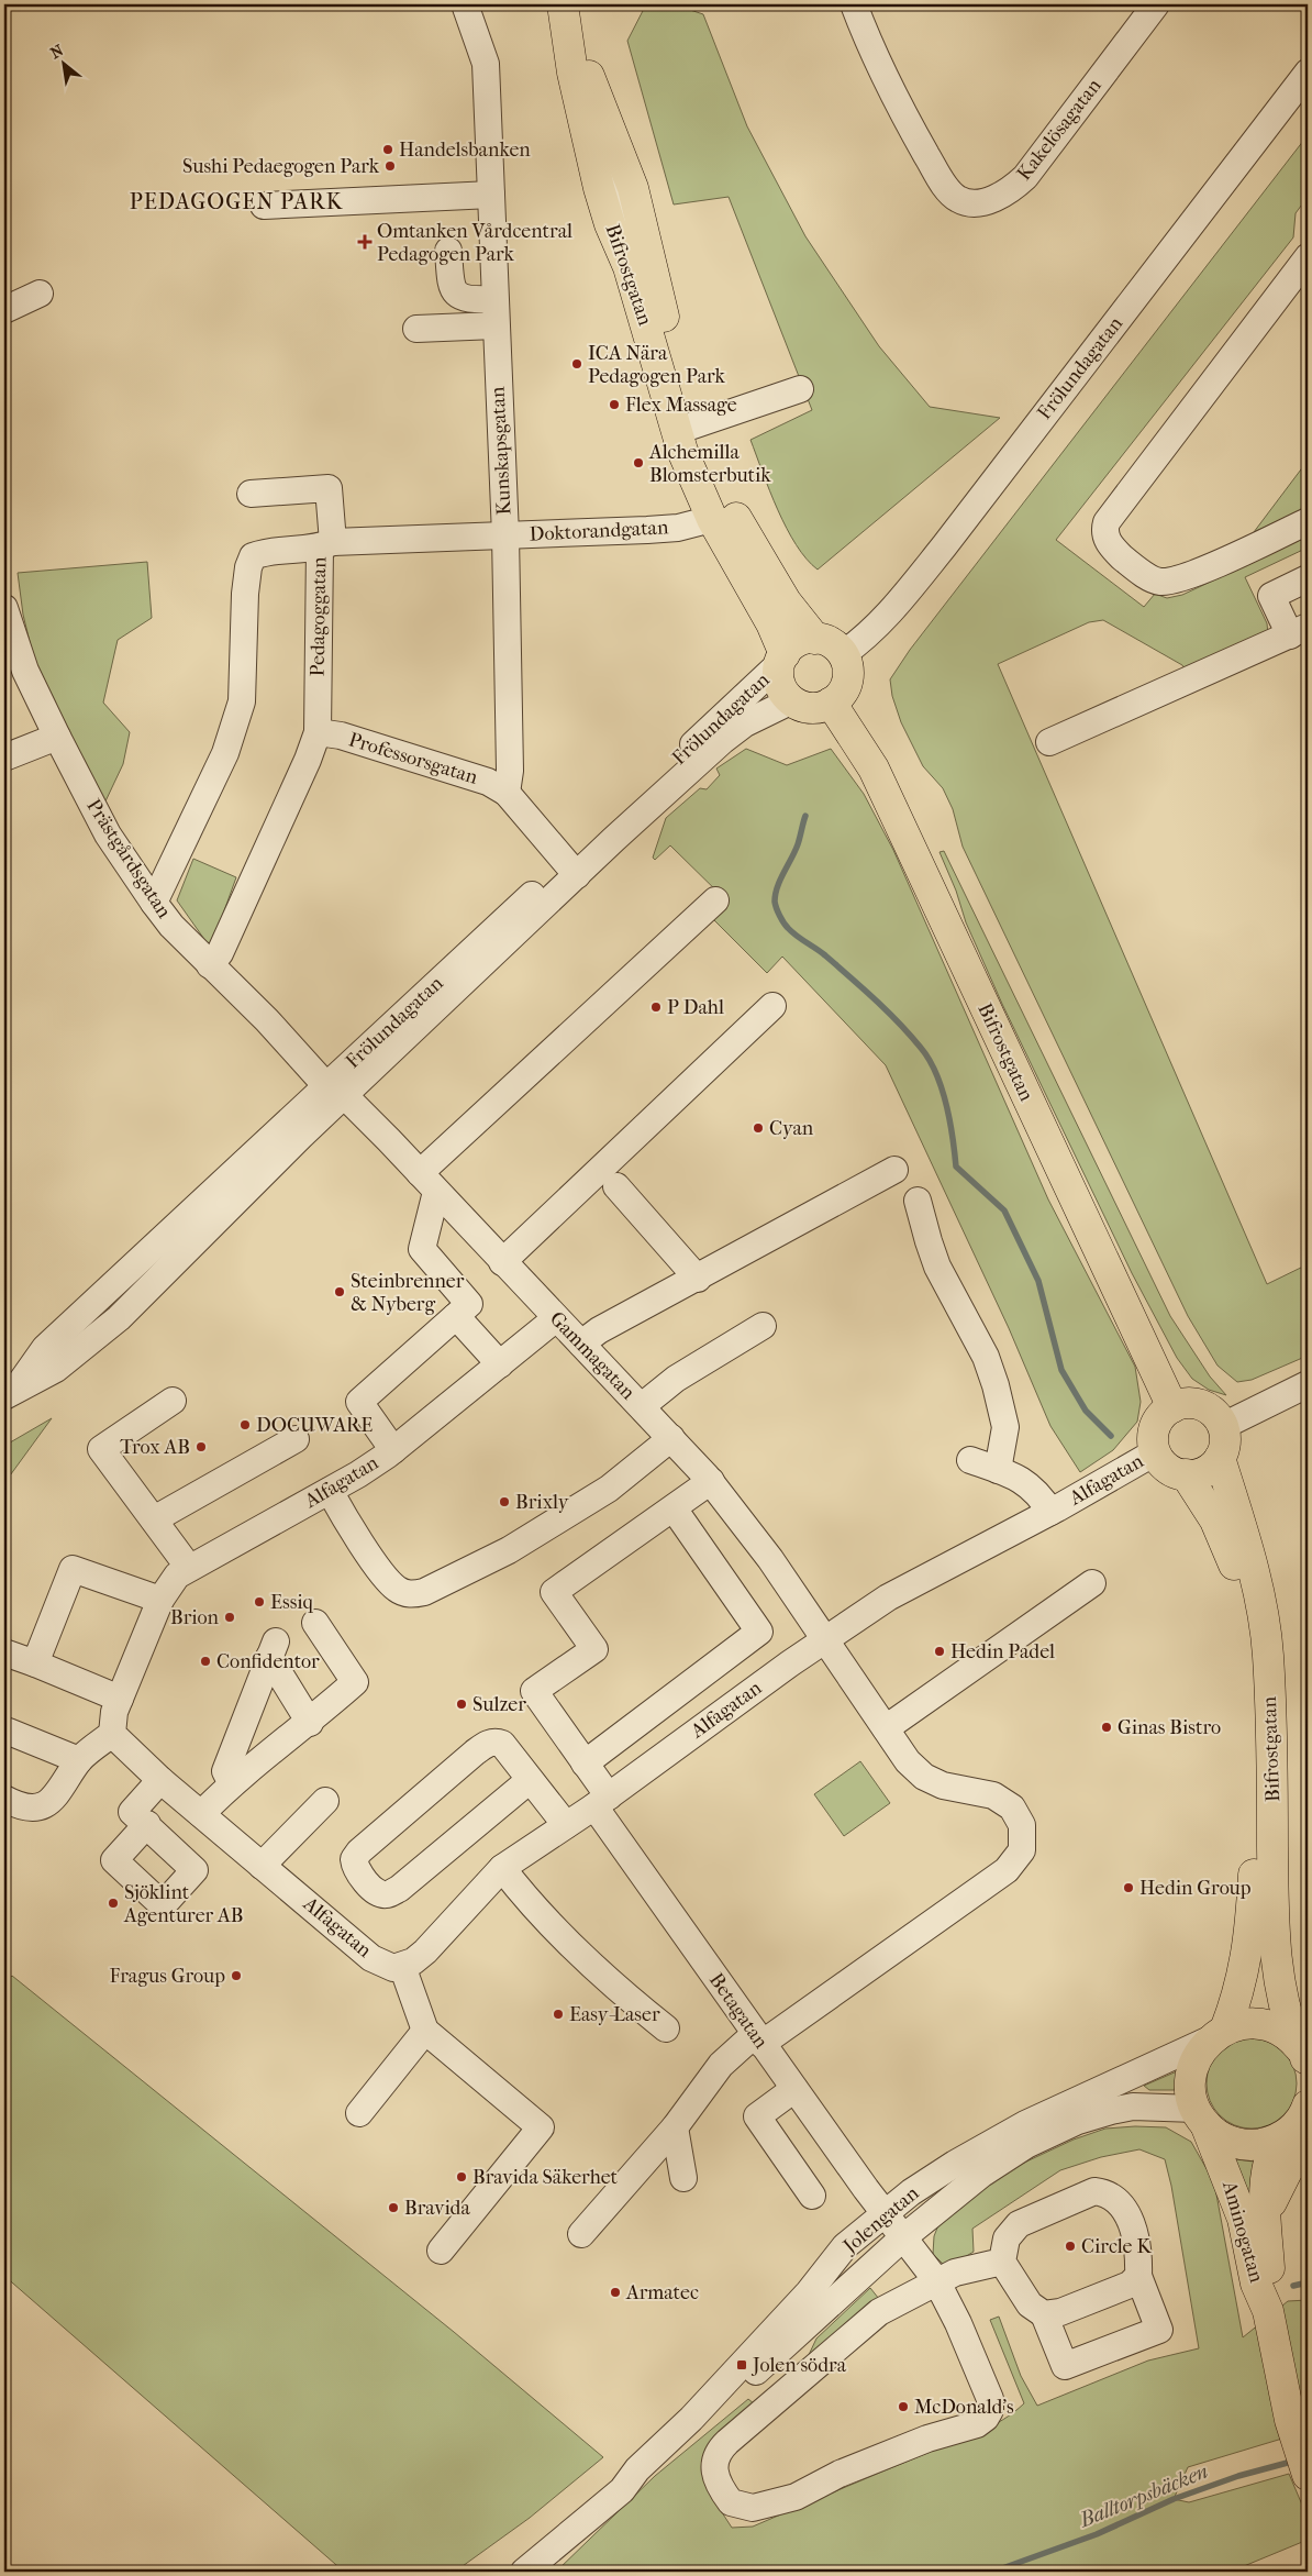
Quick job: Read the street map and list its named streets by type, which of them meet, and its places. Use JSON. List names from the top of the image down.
{
  "streets": {
    "main road": ["Bifrostgatan", "Aminogatan"],
    "street": [
      "Kakelösagatan",
      "Frölundagatan",
      "Kunskapsgatan",
      "Doktorandgatan",
      "Pedagoggatan",
      "Professorsgatan",
      "Prästgårdsgatan",
      "Gammagatan",
      "Alfagatan",
      "Betagatan",
      "Jolengatan"
    ]
  },
  "crossings": [
    ["Bifrostgatan", "Frölundagatan"],
    ["Bifrostgatan", "Doktorandgatan"],
    ["Bifrostgatan", "Alfagatan"],
    ["Bifrostgatan", "Jolengatan"],
    ["Bifrostgatan", "Aminogatan"],
    ["Frölundagatan", "Prästgårdsgatan"],
    ["Frölundagatan", "Gammagatan"],
    ["Kunskapsgatan", "Doktorandgatan"],
    ["Kunskapsgatan", "Professorsgatan"],
    ["Doktorandgatan", "Pedagoggatan"],
    ["Pedagoggatan", "Professorsgatan"],
    ["Pedagoggatan", "Prästgårdsgatan"],
    ["Prästgårdsgatan", "Gammagatan"],
    ["Gammagatan", "Alfagatan"],
    ["Gammagatan", "Betagatan"],
    ["Alfagatan", "Betagatan"],
    ["Betagatan", "Jolengatan"],
    ["Jolengatan", "Aminogatan"]
  ],
  "districts": ["PEDAGOGEN PARK"],
  "water": ["Balltorpsbäcken"],
  "places": {
    "other": [
      "Handelsbanken",
      "Sushi Pedaegogen Park",
      "ICA Nära Pedagogen Park",
      "Flex Massage",
      "Alchemilla Blomsterbutik",
      "P Dahl",
      "Cyan",
      "Steinbrenner & Nyberg",
      "DOCUWARE",
      "Trox AB",
      "Brixly",
      "Essiq",
      "Brion",
      "Hedin Padel",
      "Confidentor",
      "Sulzer",
      "Ginas Bistro",
      "Hedin Group",
      "Sjöklint Agenturer AB",
      "Fragus Group",
      "Easy-Laser",
      "Bravida Säkerhet",
      "Bravida",
      "Circle K",
      "Armatec",
      "McDonald's"
    ],
    "health": ["Omtanken Vårdcentral Pedagogen Park"],
    "transit": ["Jolen södra"]
  },
  "north": "top left"
}
